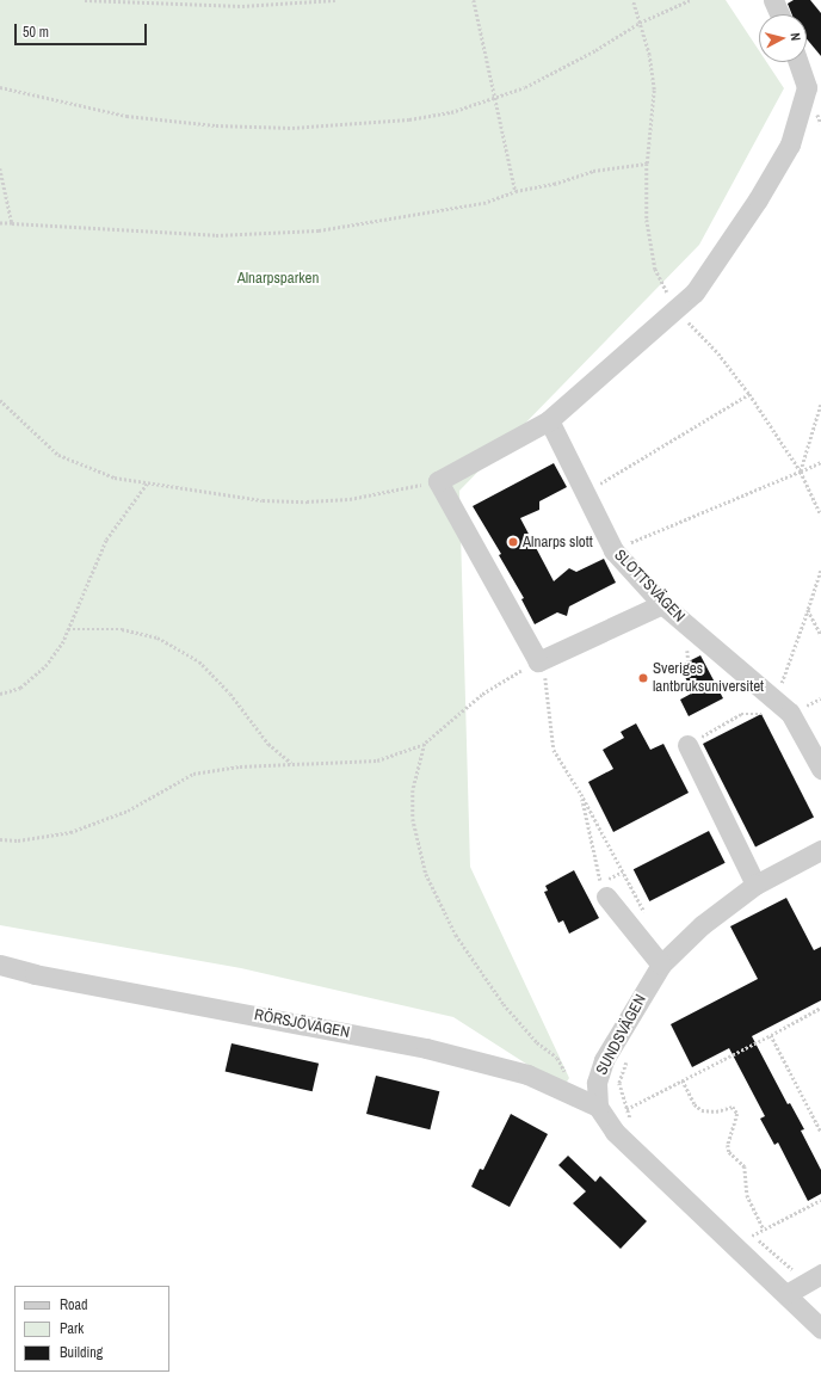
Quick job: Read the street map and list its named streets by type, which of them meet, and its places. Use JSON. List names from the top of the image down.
{
  "streets": {
    "street": ["SLOTTSVÄGEN", "RÖRSJÖVÄGEN", "SUNDSVÄGEN"]
  },
  "crossings": [
    ["RÖRSJÖVÄGEN", "SUNDSVÄGEN"]
  ],
  "parks": ["Alnarpsparken"],
  "places": ["Alnarps slott", "Sveriges lantbruksuniversitet"],
  "legend": ["Road", "Park", "Building"],
  "scale_bar": "50 m",
  "north": "right"
}
